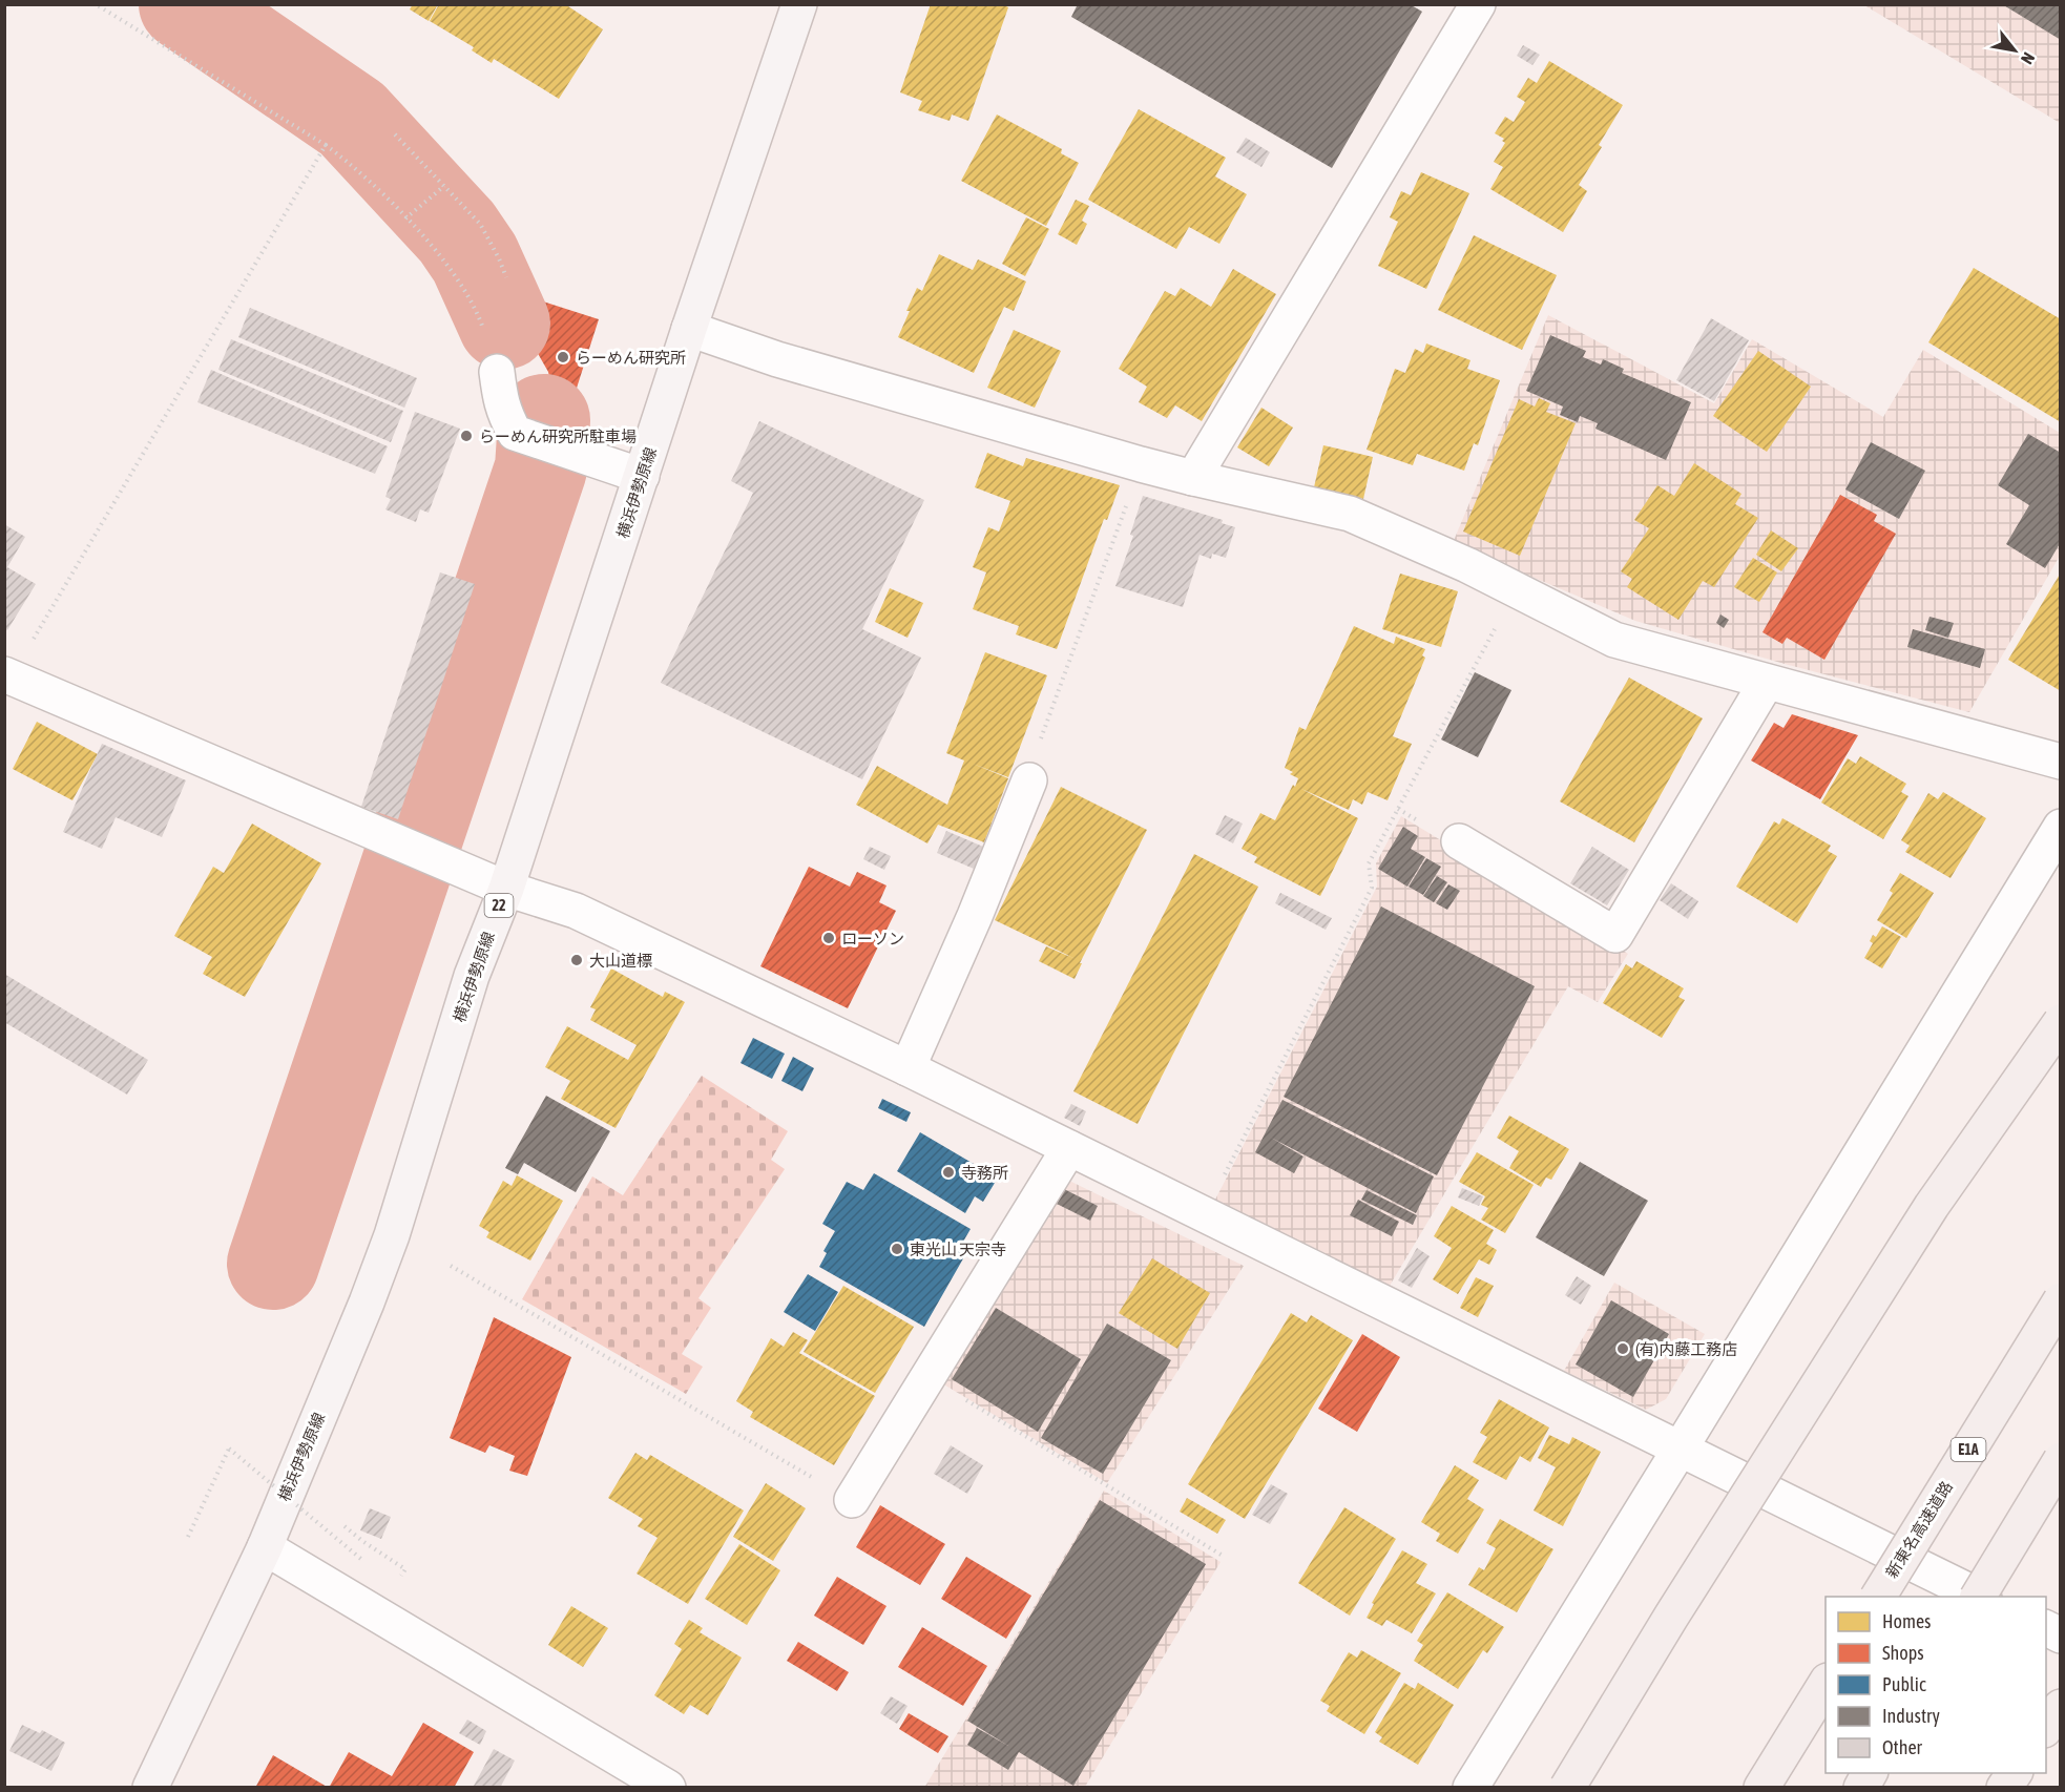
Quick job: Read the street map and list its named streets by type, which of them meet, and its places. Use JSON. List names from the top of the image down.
{
  "streets": {
    "highway": ["E1A", "新東名高速道路"],
    "main road": ["横浜伊勢原線", "22"]
  },
  "places": [
    "らーめん研究所",
    "らーめん研究所駐車場",
    "ローソン",
    "大山道標",
    "寺務所",
    "東光山 天宗寺",
    "(有)内藤工務店"
  ],
  "legend": [
    "Homes",
    "Shops",
    "Public",
    "Industry",
    "Other"
  ],
  "north": "bottom right"
}
